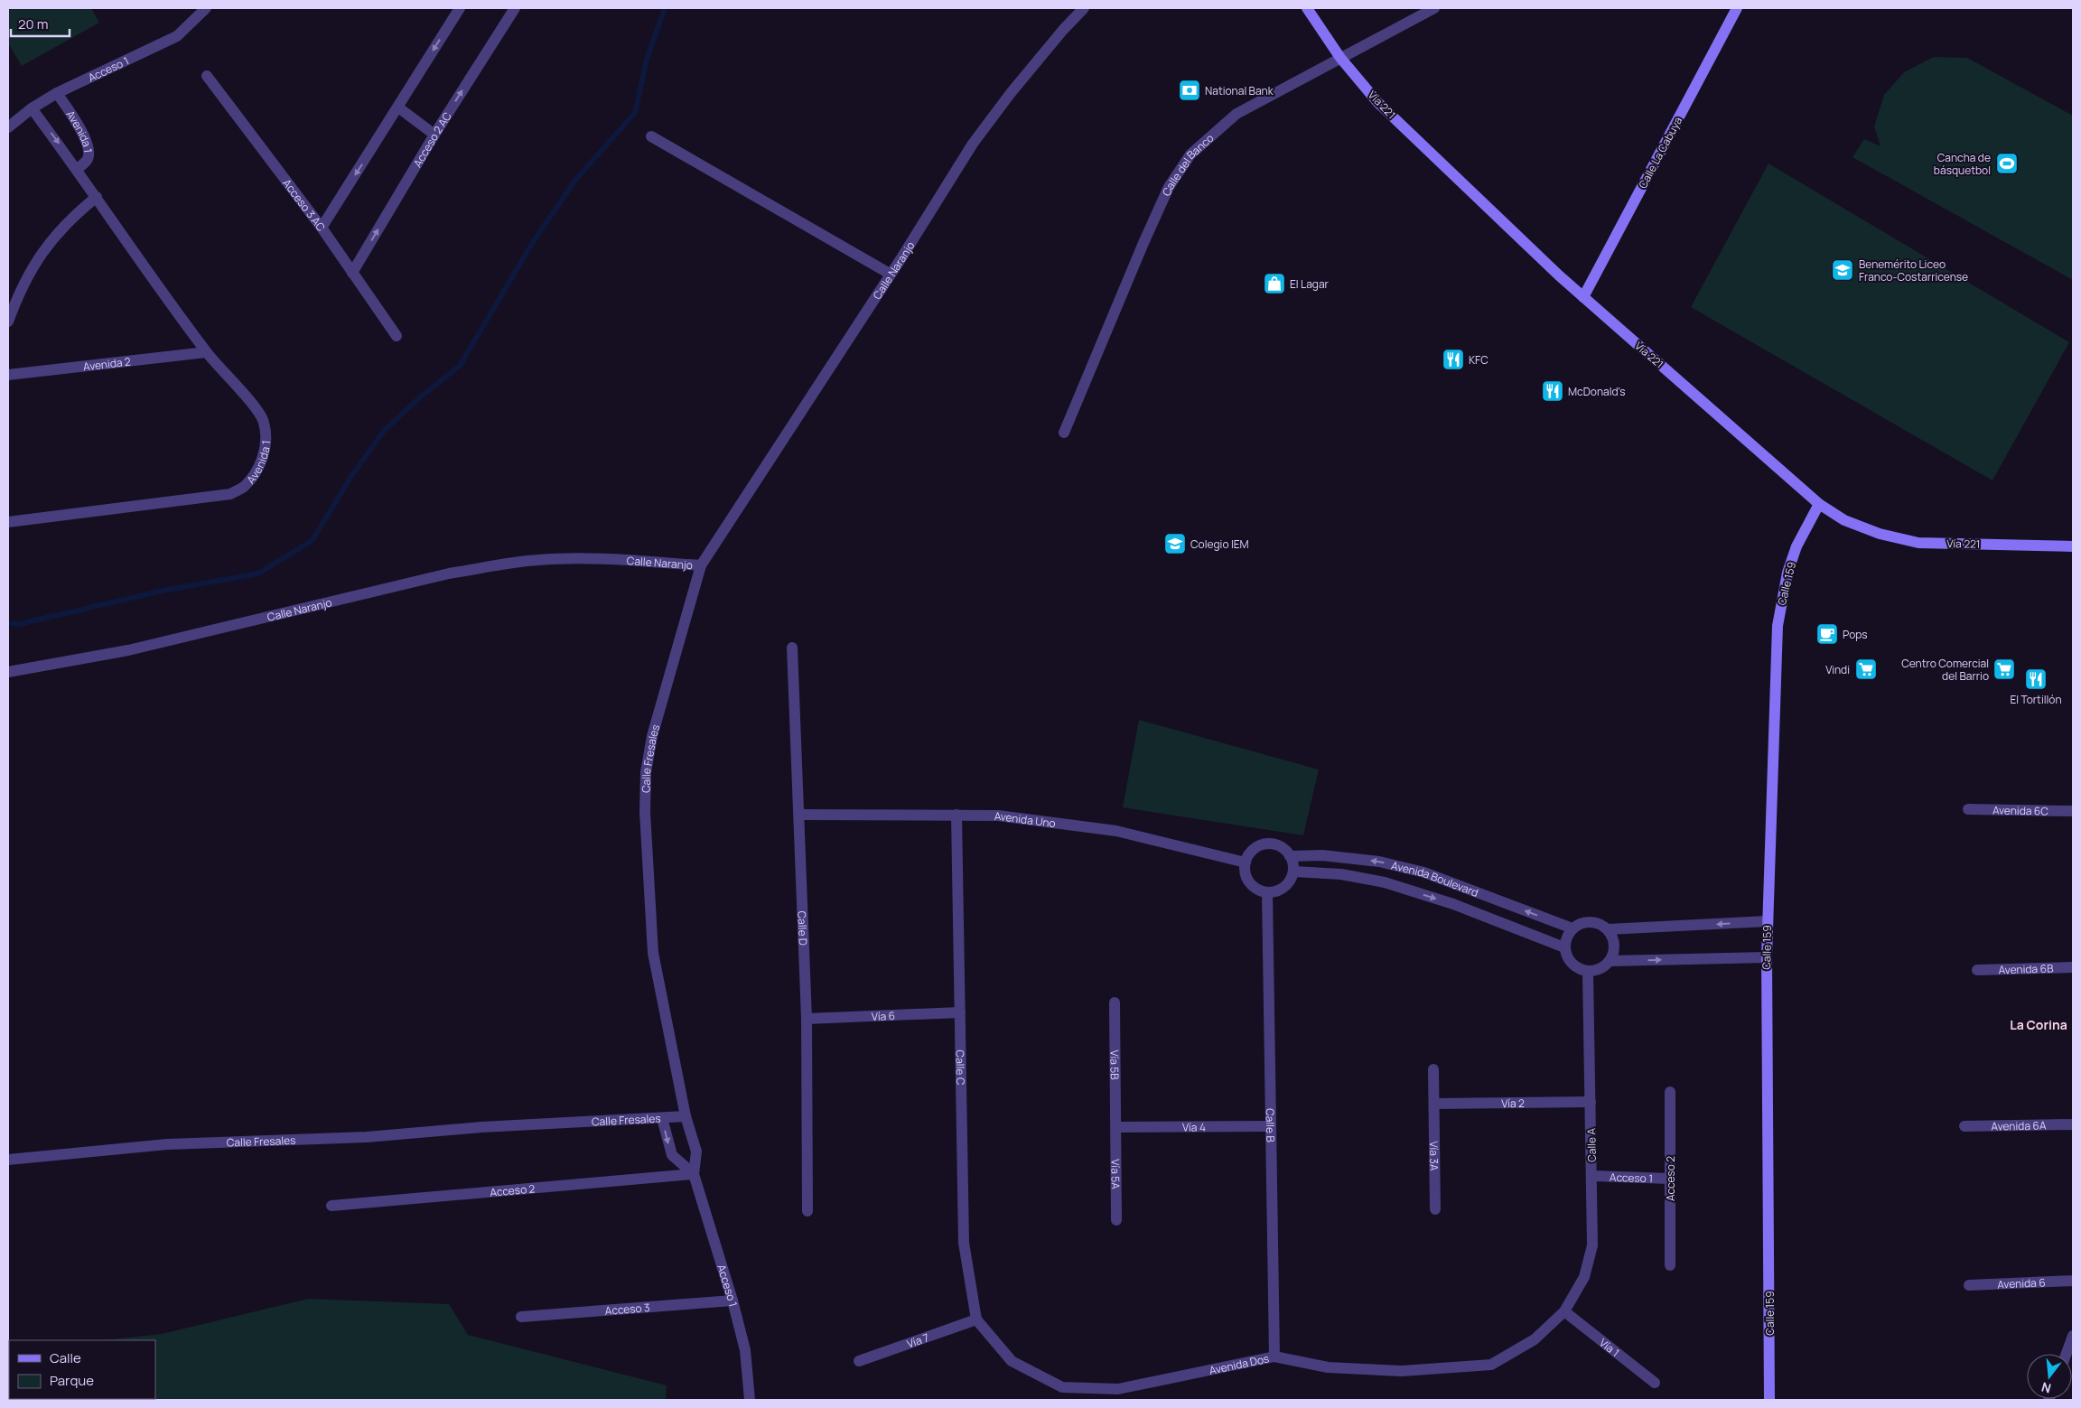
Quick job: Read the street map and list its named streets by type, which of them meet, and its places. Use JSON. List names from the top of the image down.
{
  "streets": {
    "street": [
      "Acceso 1",
      "Vía 221",
      "Avenida 1",
      "Acceso 2 AC",
      "Calle La Cabuya",
      "Calle del Banco",
      "Acceso 3 AC",
      "Calle Naranjo",
      "Avenida 2",
      "Calle 159",
      "Calle Fresales",
      "Avenida 6C",
      "Avenida Uno",
      "Avenida Boulevard",
      "Calle D",
      "Avenida 6B",
      "Vía 6",
      "Vía 5B",
      "Calle C",
      "Vía 2",
      "Calle B",
      "Avenida 6A",
      "Vía 4",
      "Calle A",
      "Vía 3A",
      "Vía 5A",
      "Acceso 2",
      "Avenida 6",
      "Acceso 3",
      "Vía 7",
      "Vía 1",
      "Avenida Dos"
    ]
  },
  "crossings": [
    ["Acceso 1", "Avenida 1"],
    ["Acceso 1", "Calle Fresales"],
    ["Acceso 1", "Calle A"],
    ["Acceso 1", "Acceso 2"],
    ["Acceso 1", "Acceso 3"],
    ["Vía 221", "Calle La Cabuya"],
    ["Vía 221", "Calle del Banco"],
    ["Vía 221", "Calle 159"],
    ["Avenida 1", "Avenida 2"],
    ["Acceso 2 AC", "Acceso 3 AC"],
    ["Calle Naranjo", "Calle Fresales"],
    ["Avenida Uno", "Avenida Boulevard"],
    ["Avenida Uno", "Calle D"],
    ["Avenida Uno", "Calle C"],
    ["Avenida Uno", "Calle B"],
    ["Avenida Boulevard", "Calle B"],
    ["Avenida Boulevard", "Calle A"],
    ["Calle D", "Vía 6"],
    ["Vía 6", "Calle C"],
    ["Vía 5B", "Vía 4"],
    ["Vía 5B", "Vía 5A"],
    ["Calle C", "Vía 7"],
    ["Calle C", "Avenida Dos"],
    ["Vía 2", "Calle A"],
    ["Vía 2", "Vía 3A"],
    ["Calle B", "Vía 4"],
    ["Calle B", "Avenida Dos"],
    ["Vía 4", "Vía 5A"],
    ["Calle A", "Vía 1"],
    ["Calle A", "Avenida Dos"],
    ["Vía 7", "Avenida Dos"],
    ["Vía 1", "Avenida Dos"]
  ],
  "districts": ["La Corina"],
  "places": {
    "bank": ["National Bank"],
    "sports": ["Cancha de básquetbol"],
    "school or university": ["Benemérito Liceo Franco-Costarricense", "Colegio IEM"],
    "shop": ["El Lagar"],
    "restaurant": ["KFC", "McDonald's", "El Tortillón"],
    "cafe": ["Pops"],
    "supermarket": ["Vindi", "Centro Comercial del Barrio"]
  },
  "legend": ["Calle", "Parque"],
  "scale_bar": "20 m",
  "north": "bottom"
}
